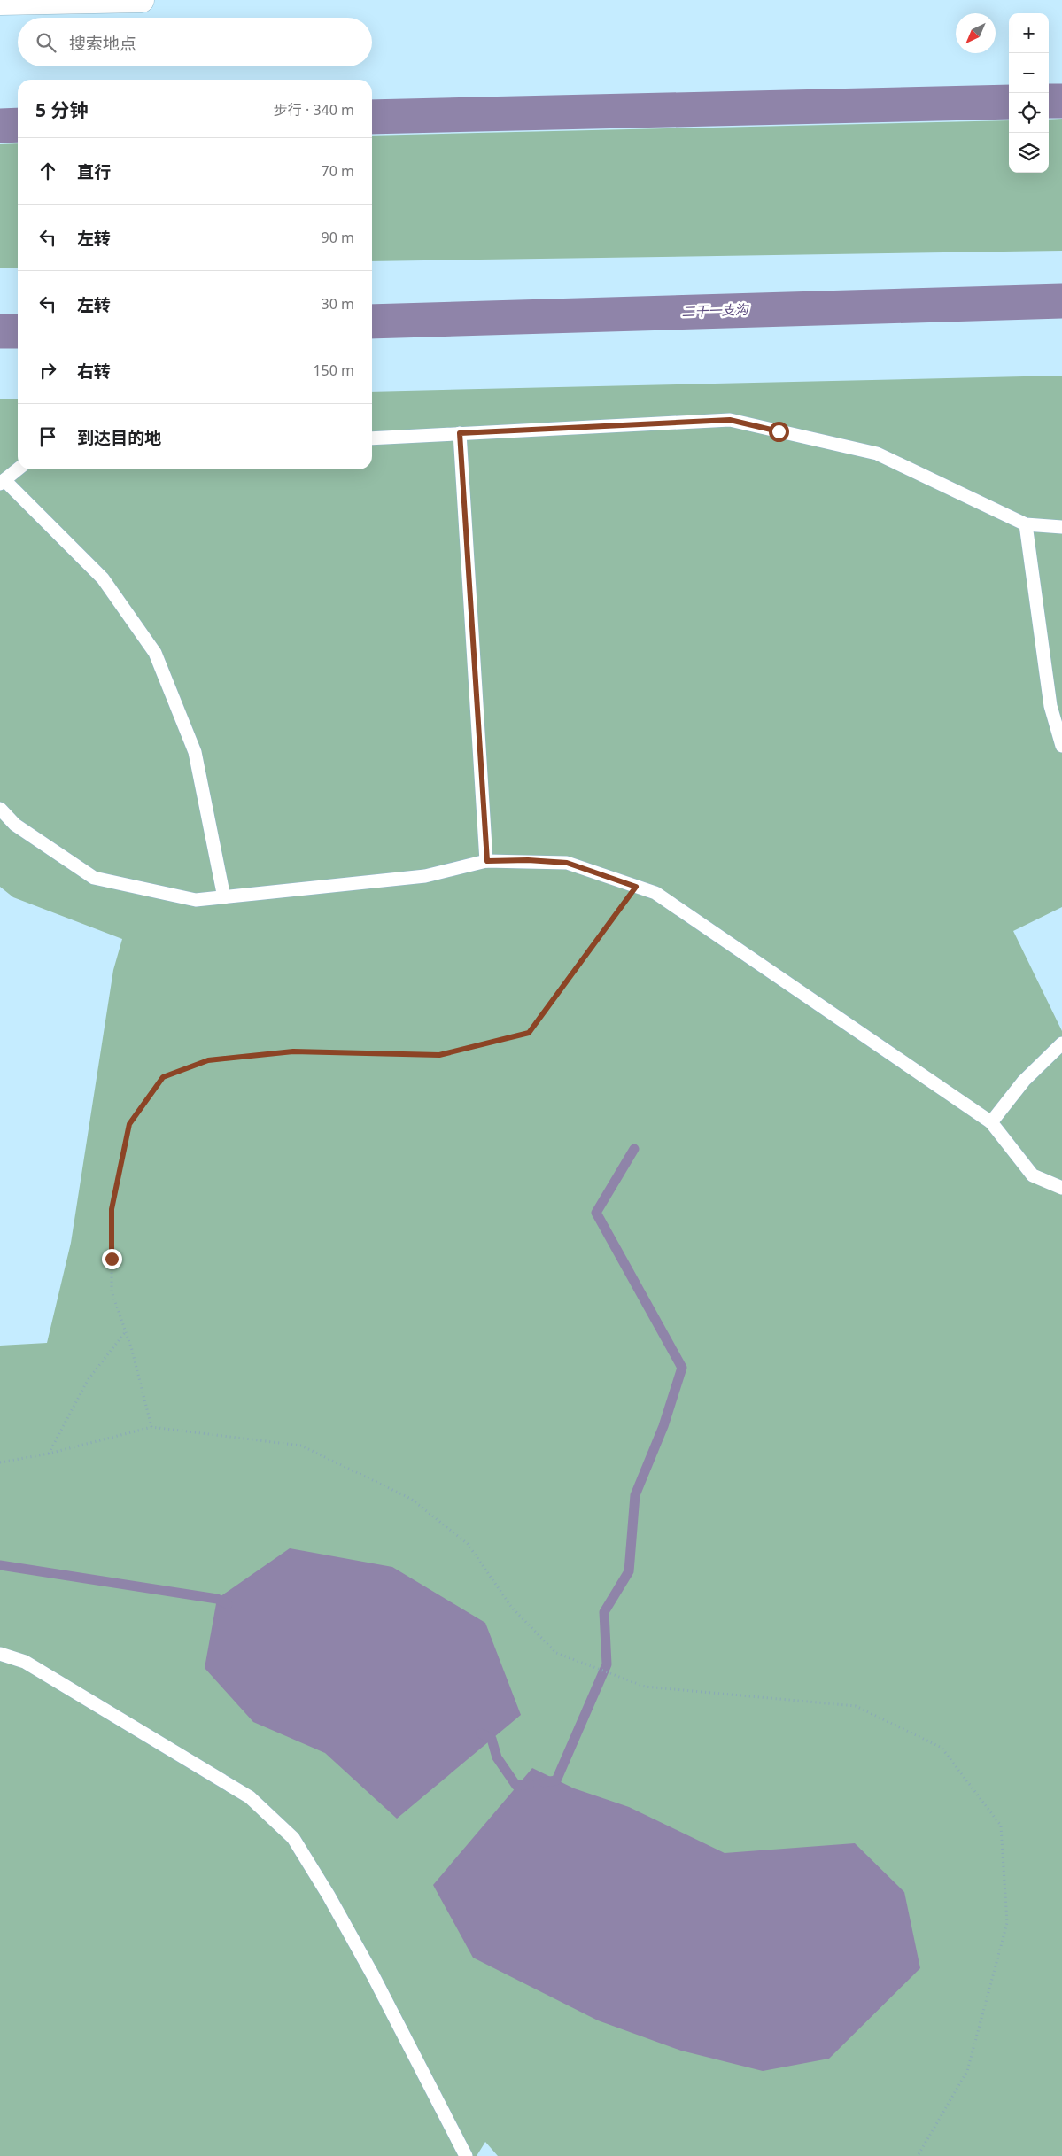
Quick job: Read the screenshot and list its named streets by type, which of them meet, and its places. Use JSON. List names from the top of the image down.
{
  "water": ["二干一支沟"],
  "north": "bottom left",
  "page": {
    "map_buttons": ["+", "−"],
    "search": "搜索地点",
    "heading": ["5 分钟", "步行 · 340 m"],
    "list": [
      ["直行", "70 m"],
      ["左转", "90 m"],
      ["左转", "30 m"],
      ["右转", "150 m"],
      "到达目的地"
    ]
  }
}
